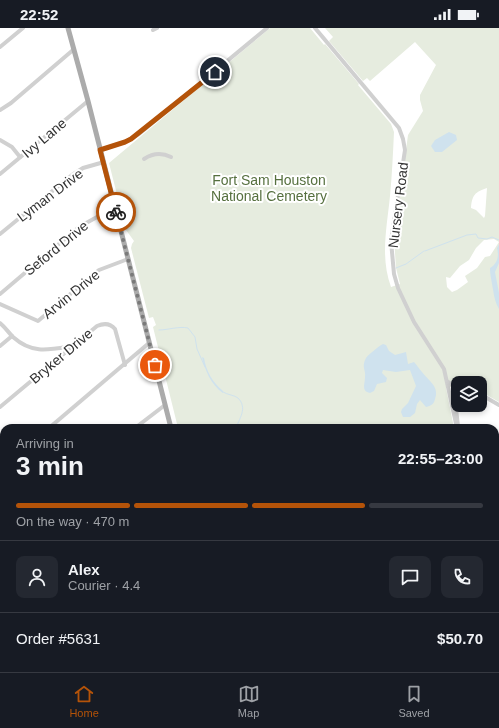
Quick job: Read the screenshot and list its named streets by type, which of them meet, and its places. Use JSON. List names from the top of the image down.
{
  "streets": {
    "street": [
      "Ivy Lane",
      "Lyman Drive",
      "Nursery Road",
      "Seford Drive",
      "Arvin Drive",
      "Bryker Drive"
    ]
  },
  "parks": ["Fort Sam Houston National Cemetery"],
  "page": {
    "status": "22:52",
    "heading": ["3 min", "Arriving in", "22:55–23:00"],
    "panel": [
      "Alex",
      "Courier · 4.4",
      "Order #5631",
      "$50.70"
    ],
    "bar": "On the way · 470 m",
    "tabs": ["Home", "Map", "Saved"]
  }
}
